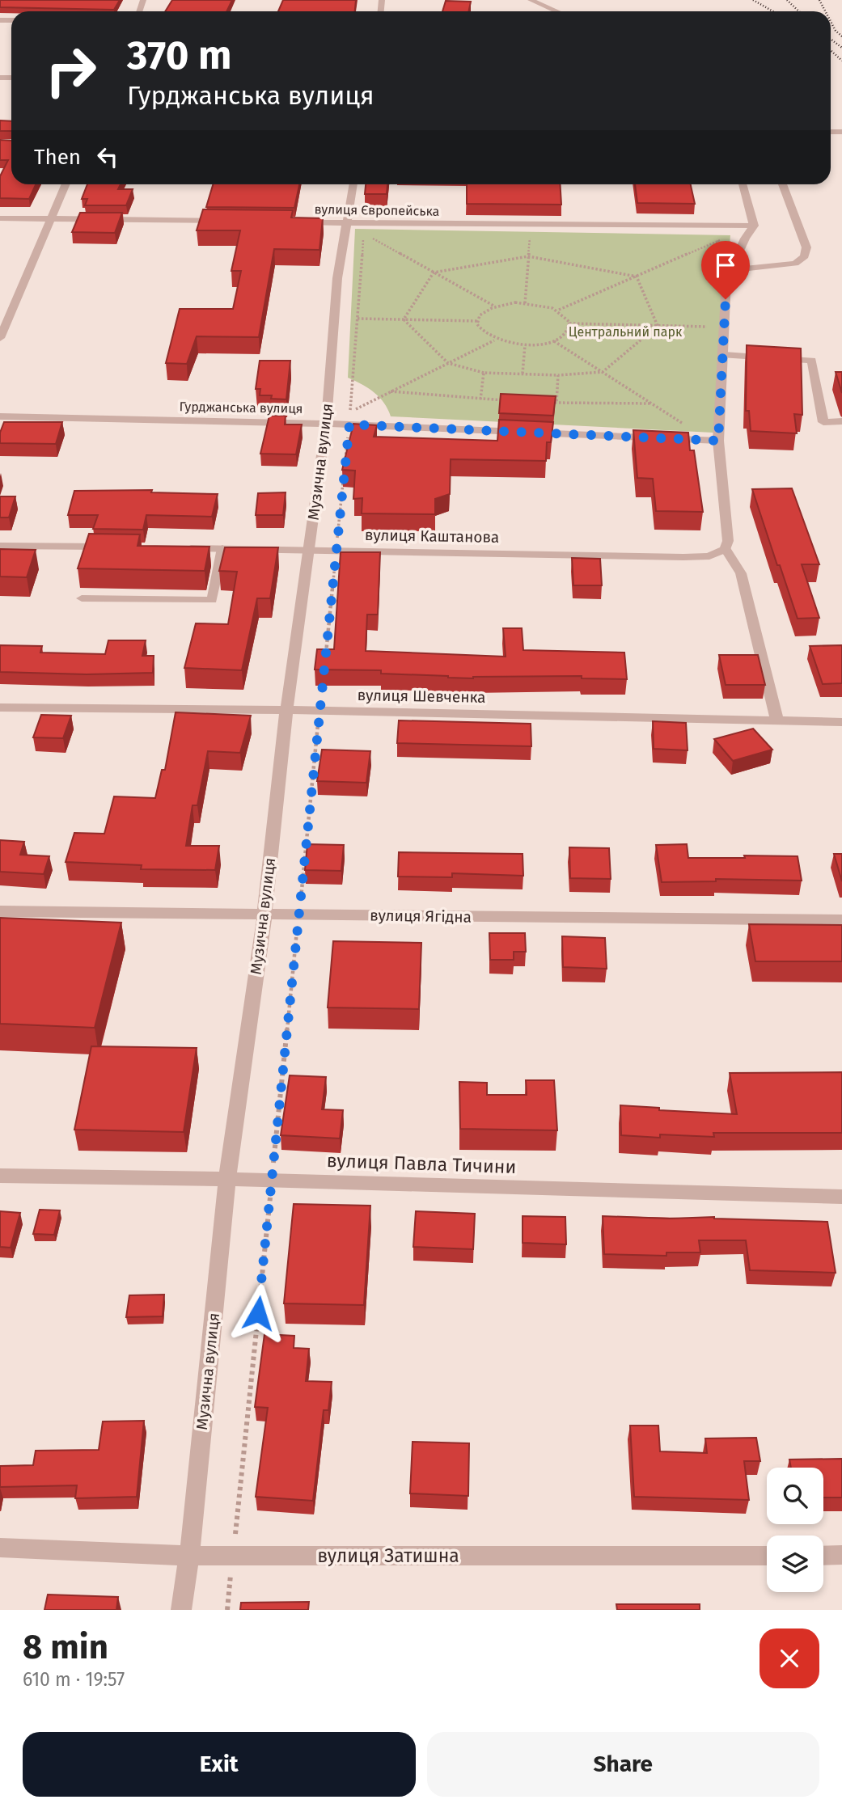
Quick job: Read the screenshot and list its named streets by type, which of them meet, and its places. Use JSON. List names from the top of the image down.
{
  "streets": {
    "street": [
      "вулиця Європейська",
      "Гурджанська вулиця",
      "Музична вулиця",
      "вулиця Каштанова",
      "вулиця Шевченка",
      "вулиця Ягідна",
      "вулиця Павла Тичини",
      "вулиця Затишна"
    ]
  },
  "crossings": [
    ["вулиця Європейська", "Музична вулиця"],
    ["Гурджанська вулиця", "Музична вулиця"],
    ["Музична вулиця", "вулиця Каштанова"],
    ["Музична вулиця", "вулиця Шевченка"],
    ["Музична вулиця", "вулиця Ягідна"],
    ["Музична вулиця", "вулиця Павла Тичини"],
    ["Музична вулиця", "вулиця Затишна"]
  ],
  "parks": ["Центральний парк"],
  "page": {
    "turn": ["370 m", "Гурджанська вулиця"],
    "then": "Then",
    "heading": ["8 min", "610 m · 19:57"],
    "buttons": ["Exit", "Share"]
  }
}
